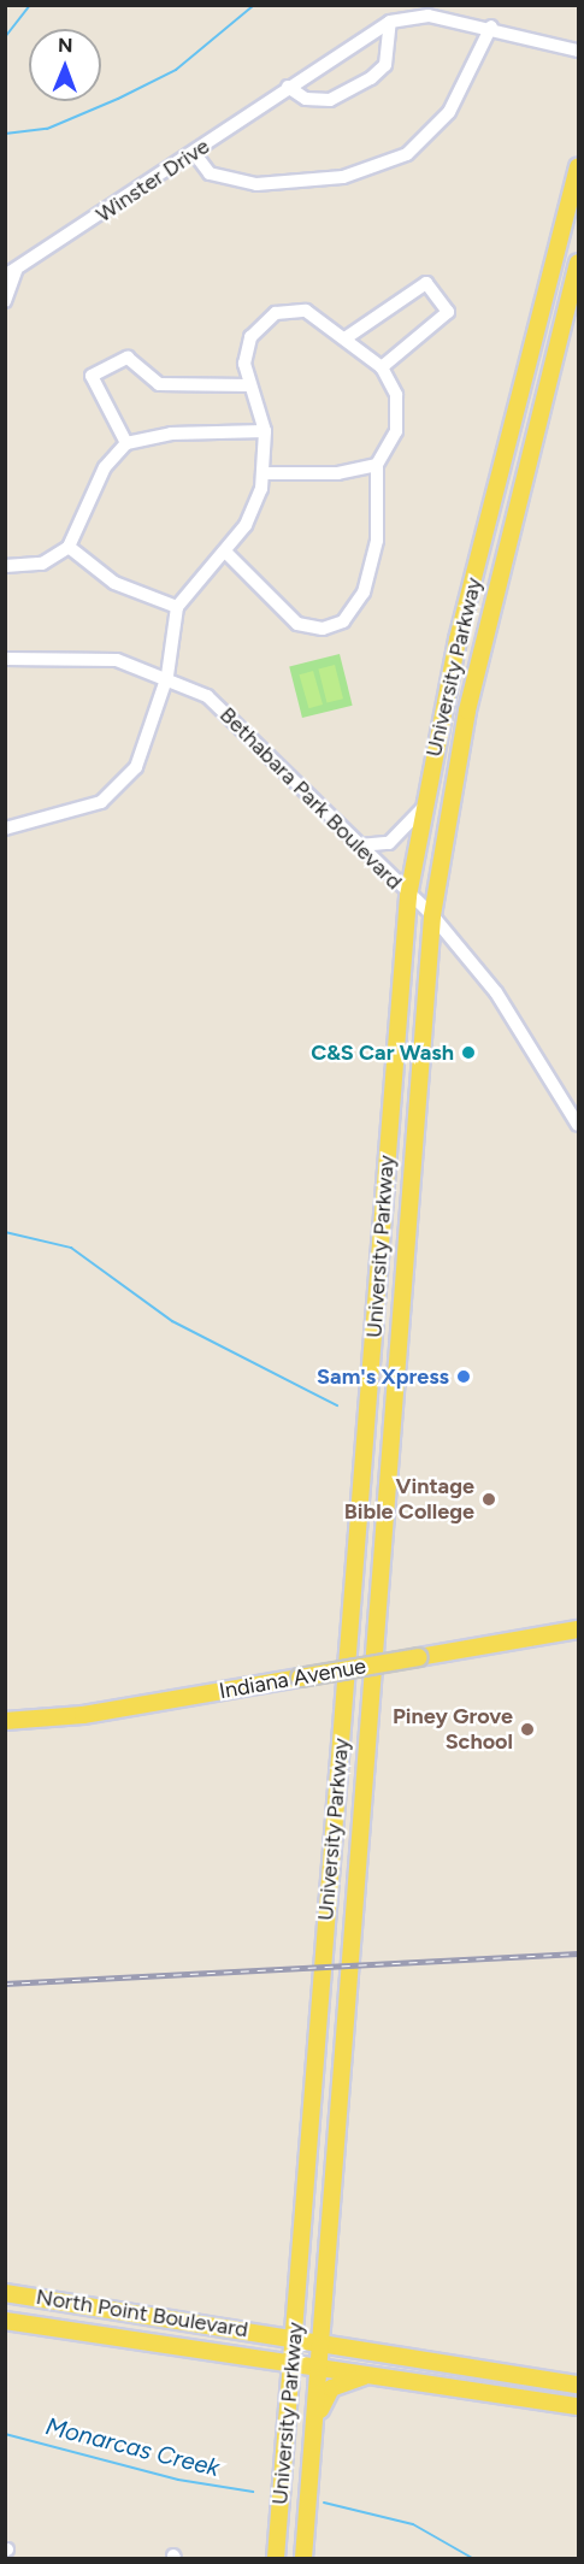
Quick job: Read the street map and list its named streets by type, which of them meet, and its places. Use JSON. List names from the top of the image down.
{
  "streets": {
    "main road": ["University Parkway", "Indiana Avenue", "North Point Boulevard"],
    "street": ["Winster Drive", "Bethabara Park Boulevard"]
  },
  "crossings": [
    ["University Parkway", "Bethabara Park Boulevard"],
    ["University Parkway", "North Point Boulevard"]
  ],
  "water": ["Monarcas Creek"],
  "places": [
    "C&S Car Wash",
    "Sam's Xpress",
    "Vintage Bible College",
    "Piney Grove School"
  ],
  "north": "top"
}
